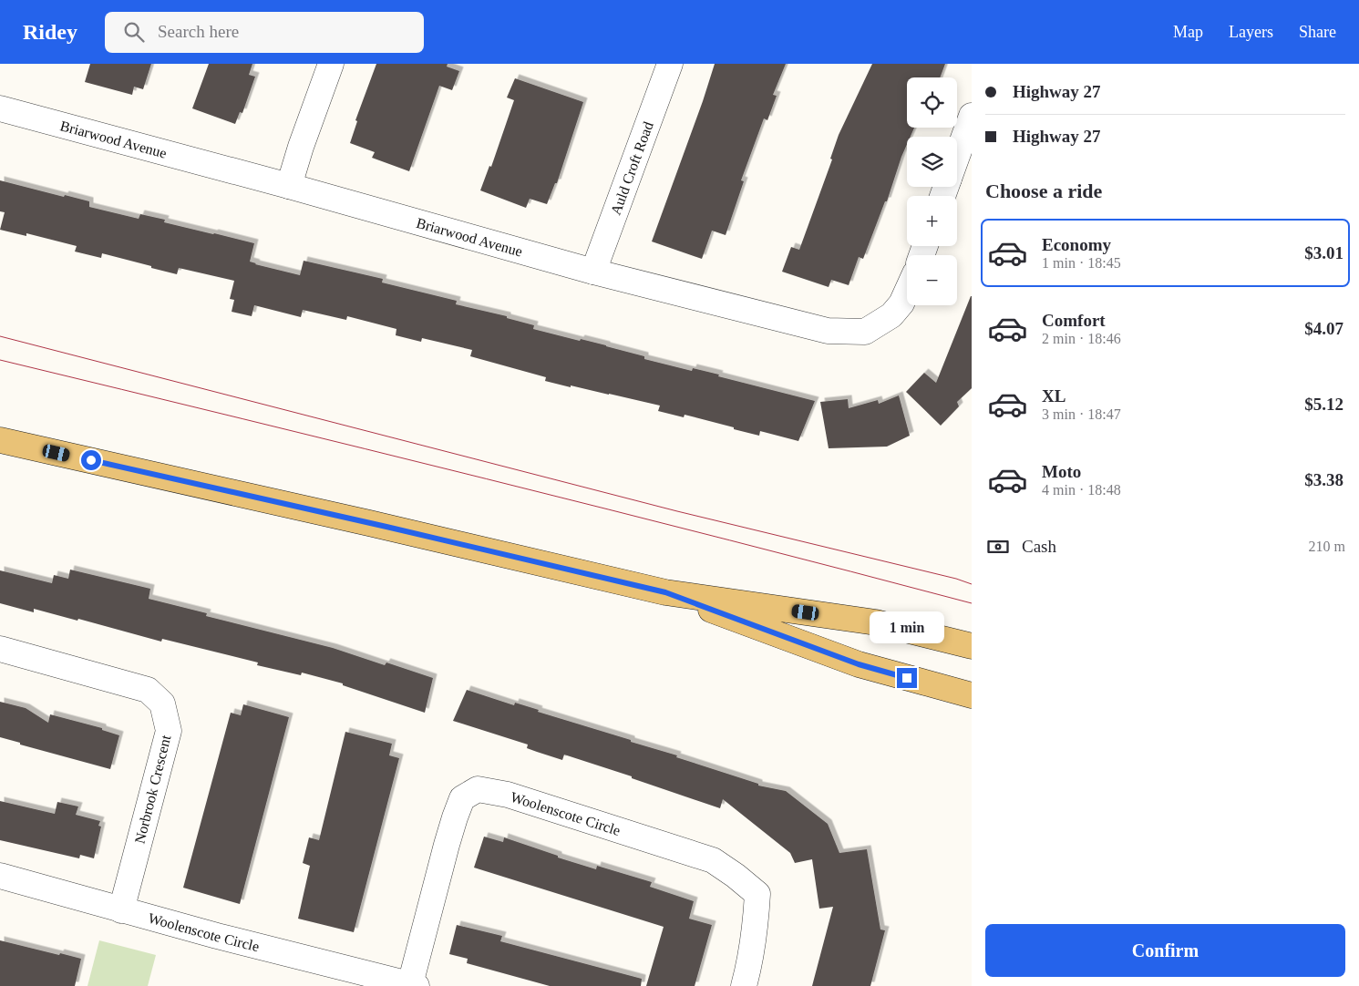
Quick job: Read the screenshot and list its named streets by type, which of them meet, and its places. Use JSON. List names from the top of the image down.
{
  "streets": {
    "street": [
      "Briarwood Avenue",
      "Auld Croft Road",
      "Norbrook Crescent",
      "Woolenscote Circle"
    ]
  },
  "crossings": [
    ["Briarwood Avenue", "Auld Croft Road"],
    ["Norbrook Crescent", "Woolenscote Circle"]
  ],
  "page": {
    "header": "Ridey",
    "search": "Search here",
    "nav": ["Map", "Layers", "Share"],
    "banner": ["Highway 27", "Highway 27"],
    "map_buttons": ["+", "−"],
    "heading": "Choose a ride",
    "list": [
      {
        "name": "Economy",
        "note": "1 min · 18:45",
        "value": "$3.01"
      },
      {
        "name": "Comfort",
        "note": "2 min · 18:46",
        "value": "$4.07"
      },
      {
        "name": "XL",
        "note": "3 min · 18:47",
        "value": "$5.12"
      },
      {
        "name": "Moto",
        "note": "4 min · 18:48",
        "value": "$3.38"
      }
    ],
    "pay": ["Cash", "210 m"],
    "bubble": "1 min",
    "buttons": "Confirm"
  }
}
